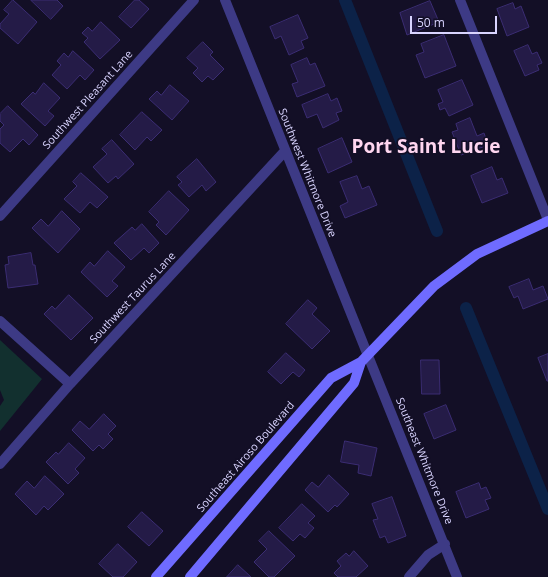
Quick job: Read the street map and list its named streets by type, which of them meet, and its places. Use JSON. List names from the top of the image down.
{
  "streets": {
    "main road": ["Southeast Airoso Boulevard"],
    "street": [
      "Southwest Pleasant Lane",
      "Southwest Whitmore Drive",
      "Southwest Taurus Lane",
      "Southeast Whitmore Drive"
    ]
  },
  "crossings": [
    ["Southwest Whitmore Drive", "Southwest Taurus Lane"],
    ["Southwest Whitmore Drive", "Southeast Airoso Boulevard"],
    ["Southwest Whitmore Drive", "Southeast Whitmore Drive"],
    ["Southeast Airoso Boulevard", "Southeast Whitmore Drive"]
  ],
  "districts": ["Port Saint Lucie"],
  "scale_bar": "50 m"
}
